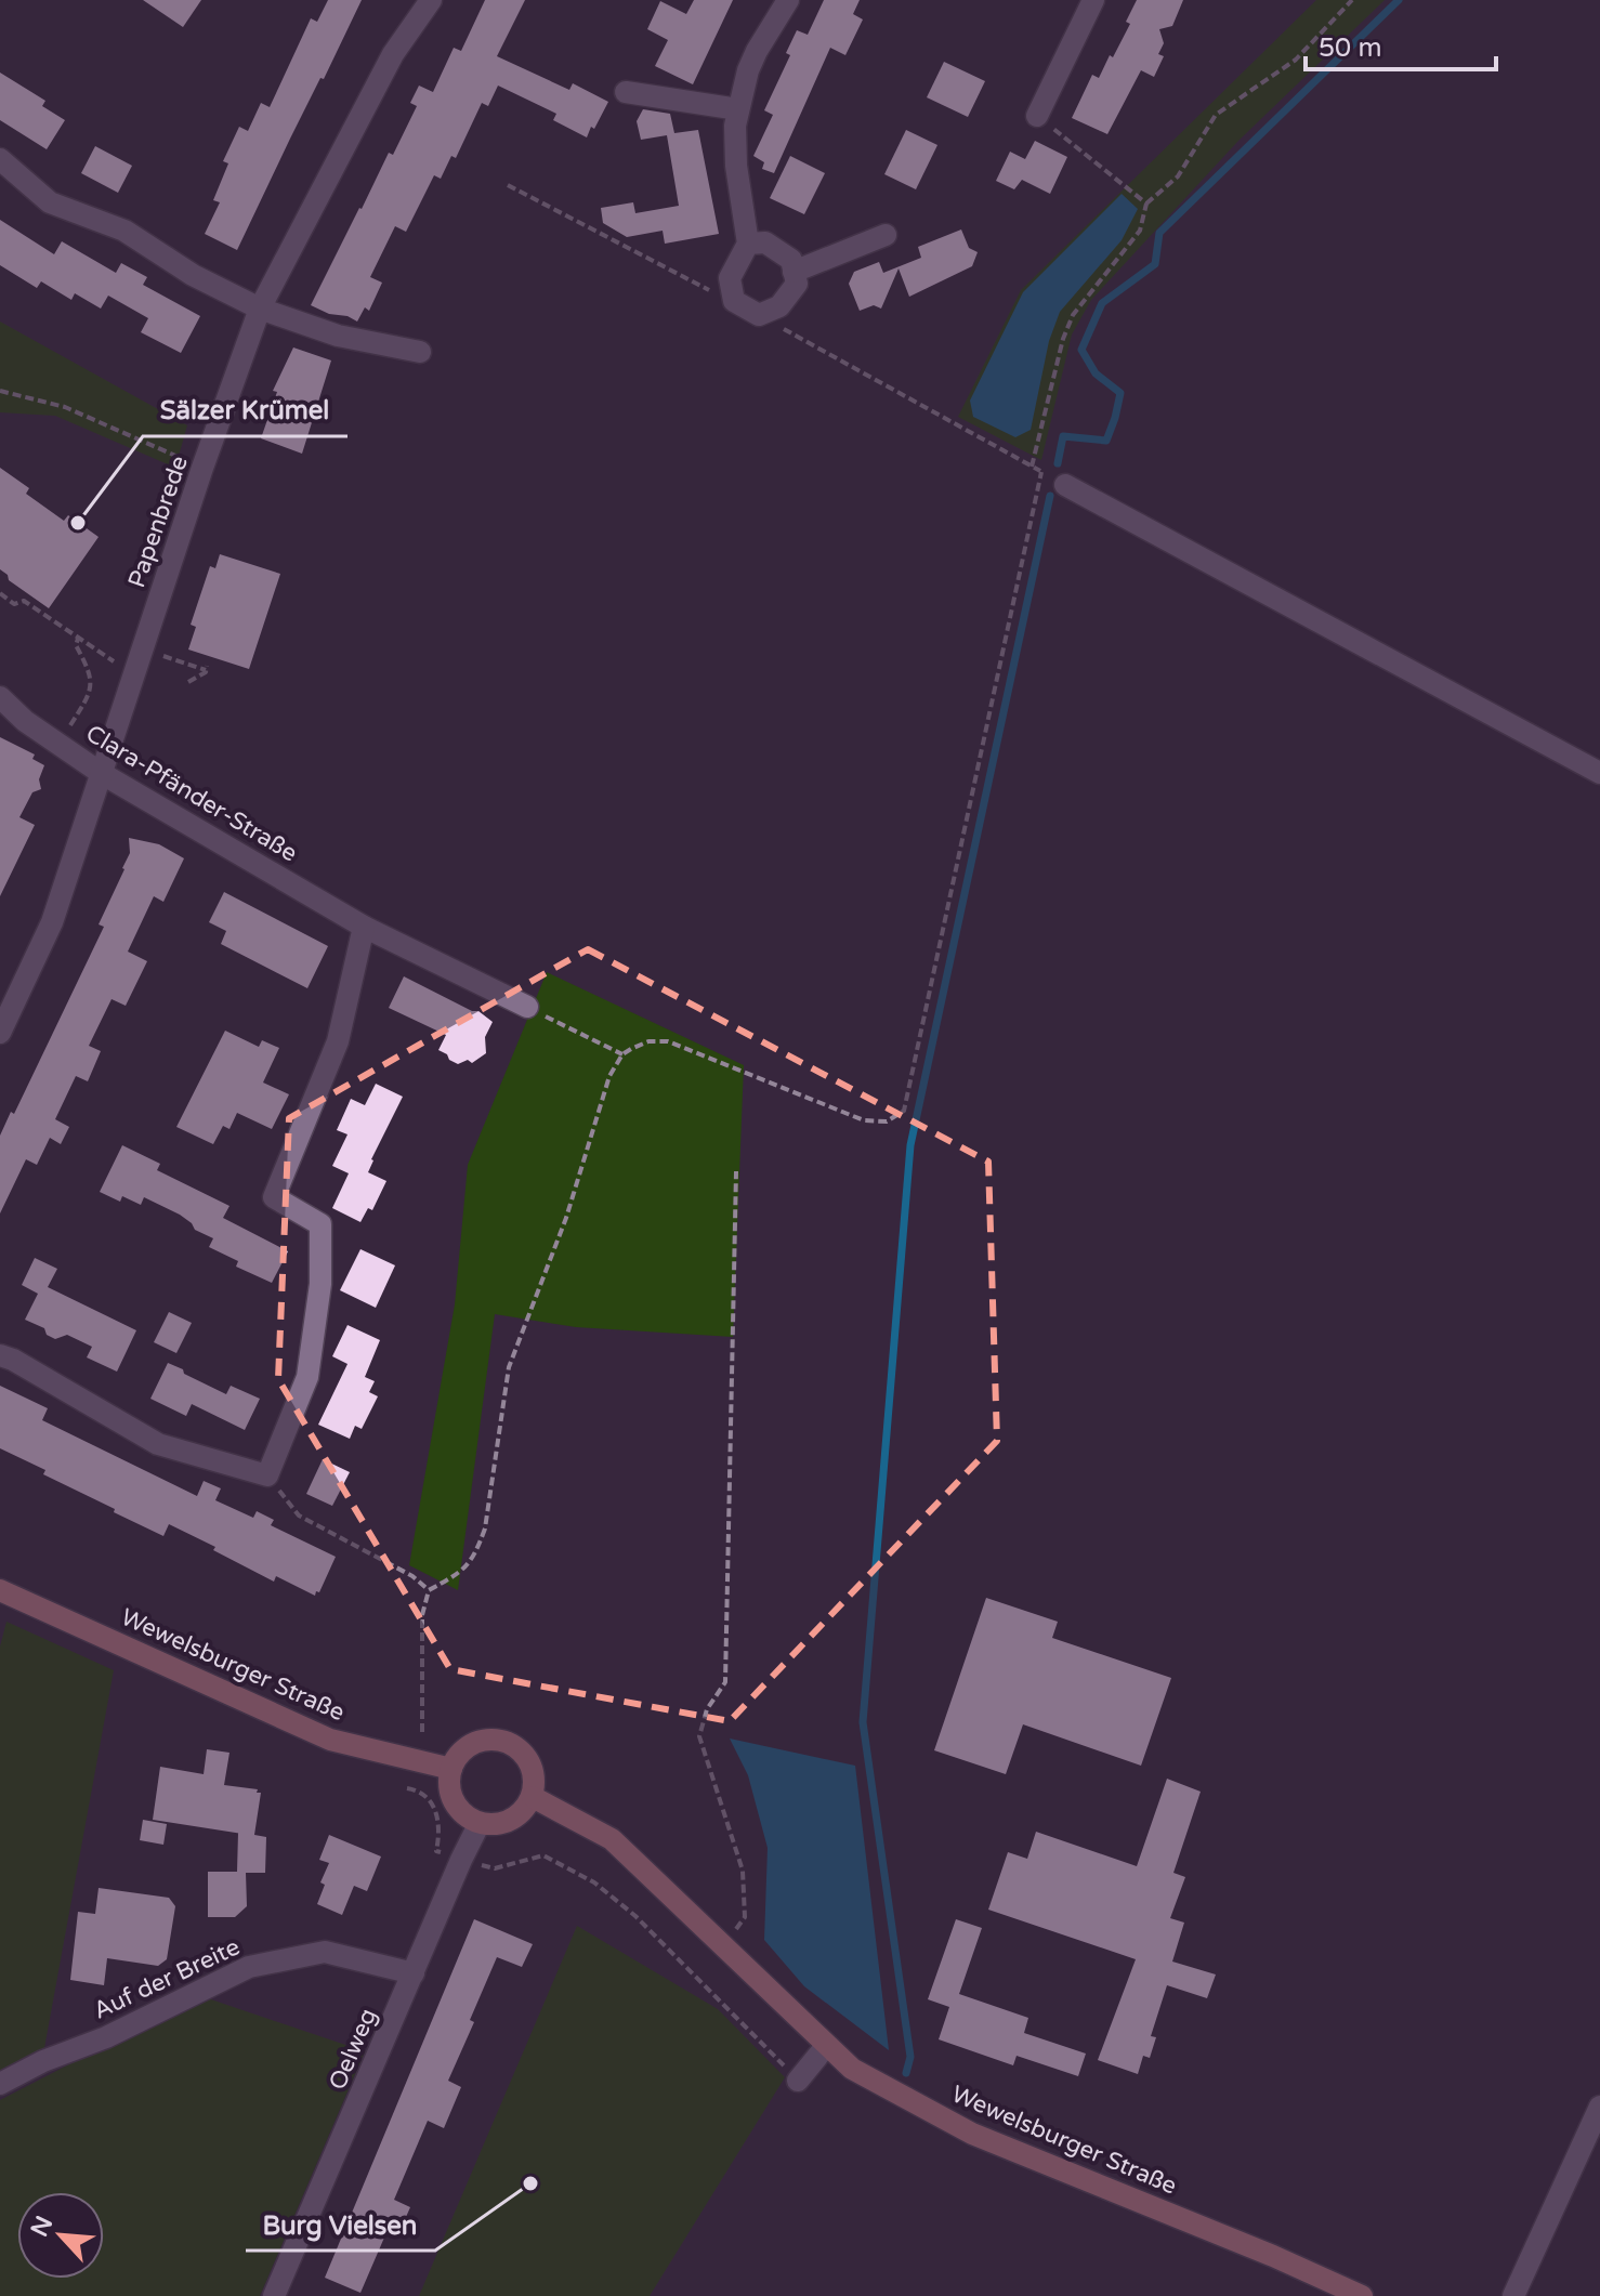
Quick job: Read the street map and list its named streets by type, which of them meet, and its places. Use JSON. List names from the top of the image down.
{
  "streets": {
    "main road": ["Wewelsburger Straße"],
    "street": [
      "Papenbrede",
      "Clara-Pfänder-Straße",
      "Auf der Breite",
      "Oelweg"
    ]
  },
  "crossings": [
    ["Papenbrede", "Clara-Pfänder-Straße"],
    ["Wewelsburger Straße", "Oelweg"],
    ["Auf der Breite", "Oelweg"]
  ],
  "places": ["Sälzer Krümel", "Burg Vielsen"],
  "scale_bar": "50 m",
  "north": "top left"
}
